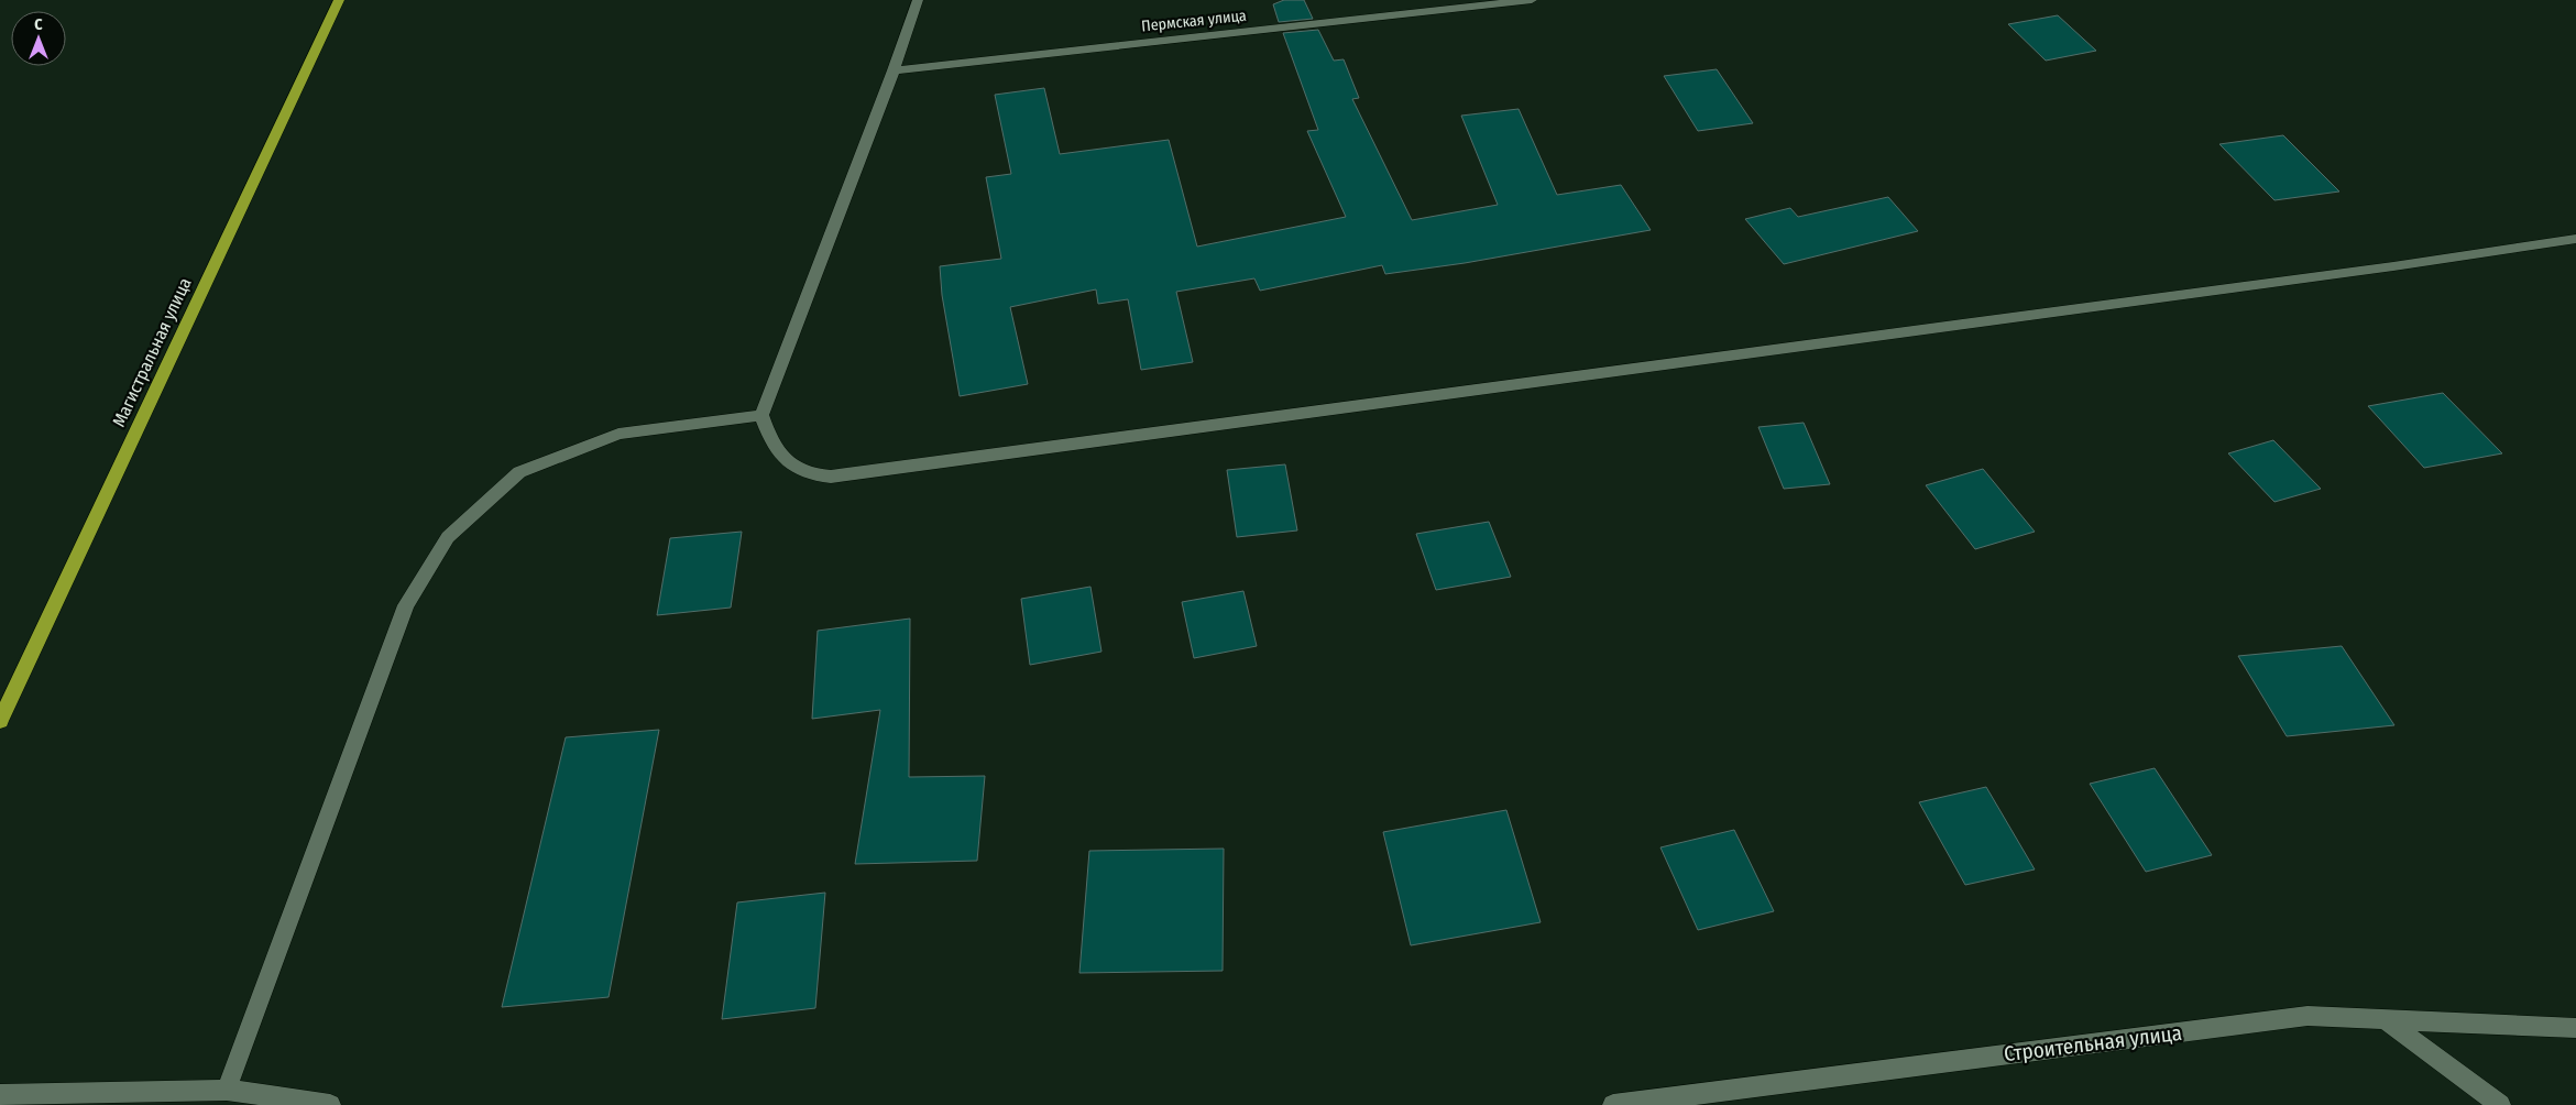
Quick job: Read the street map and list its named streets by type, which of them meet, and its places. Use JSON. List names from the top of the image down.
{
  "streets": {
    "highway": ["Магистральная улица"],
    "street": ["Пермская улица", "Строительная улица"]
  },
  "north": "top"
}
